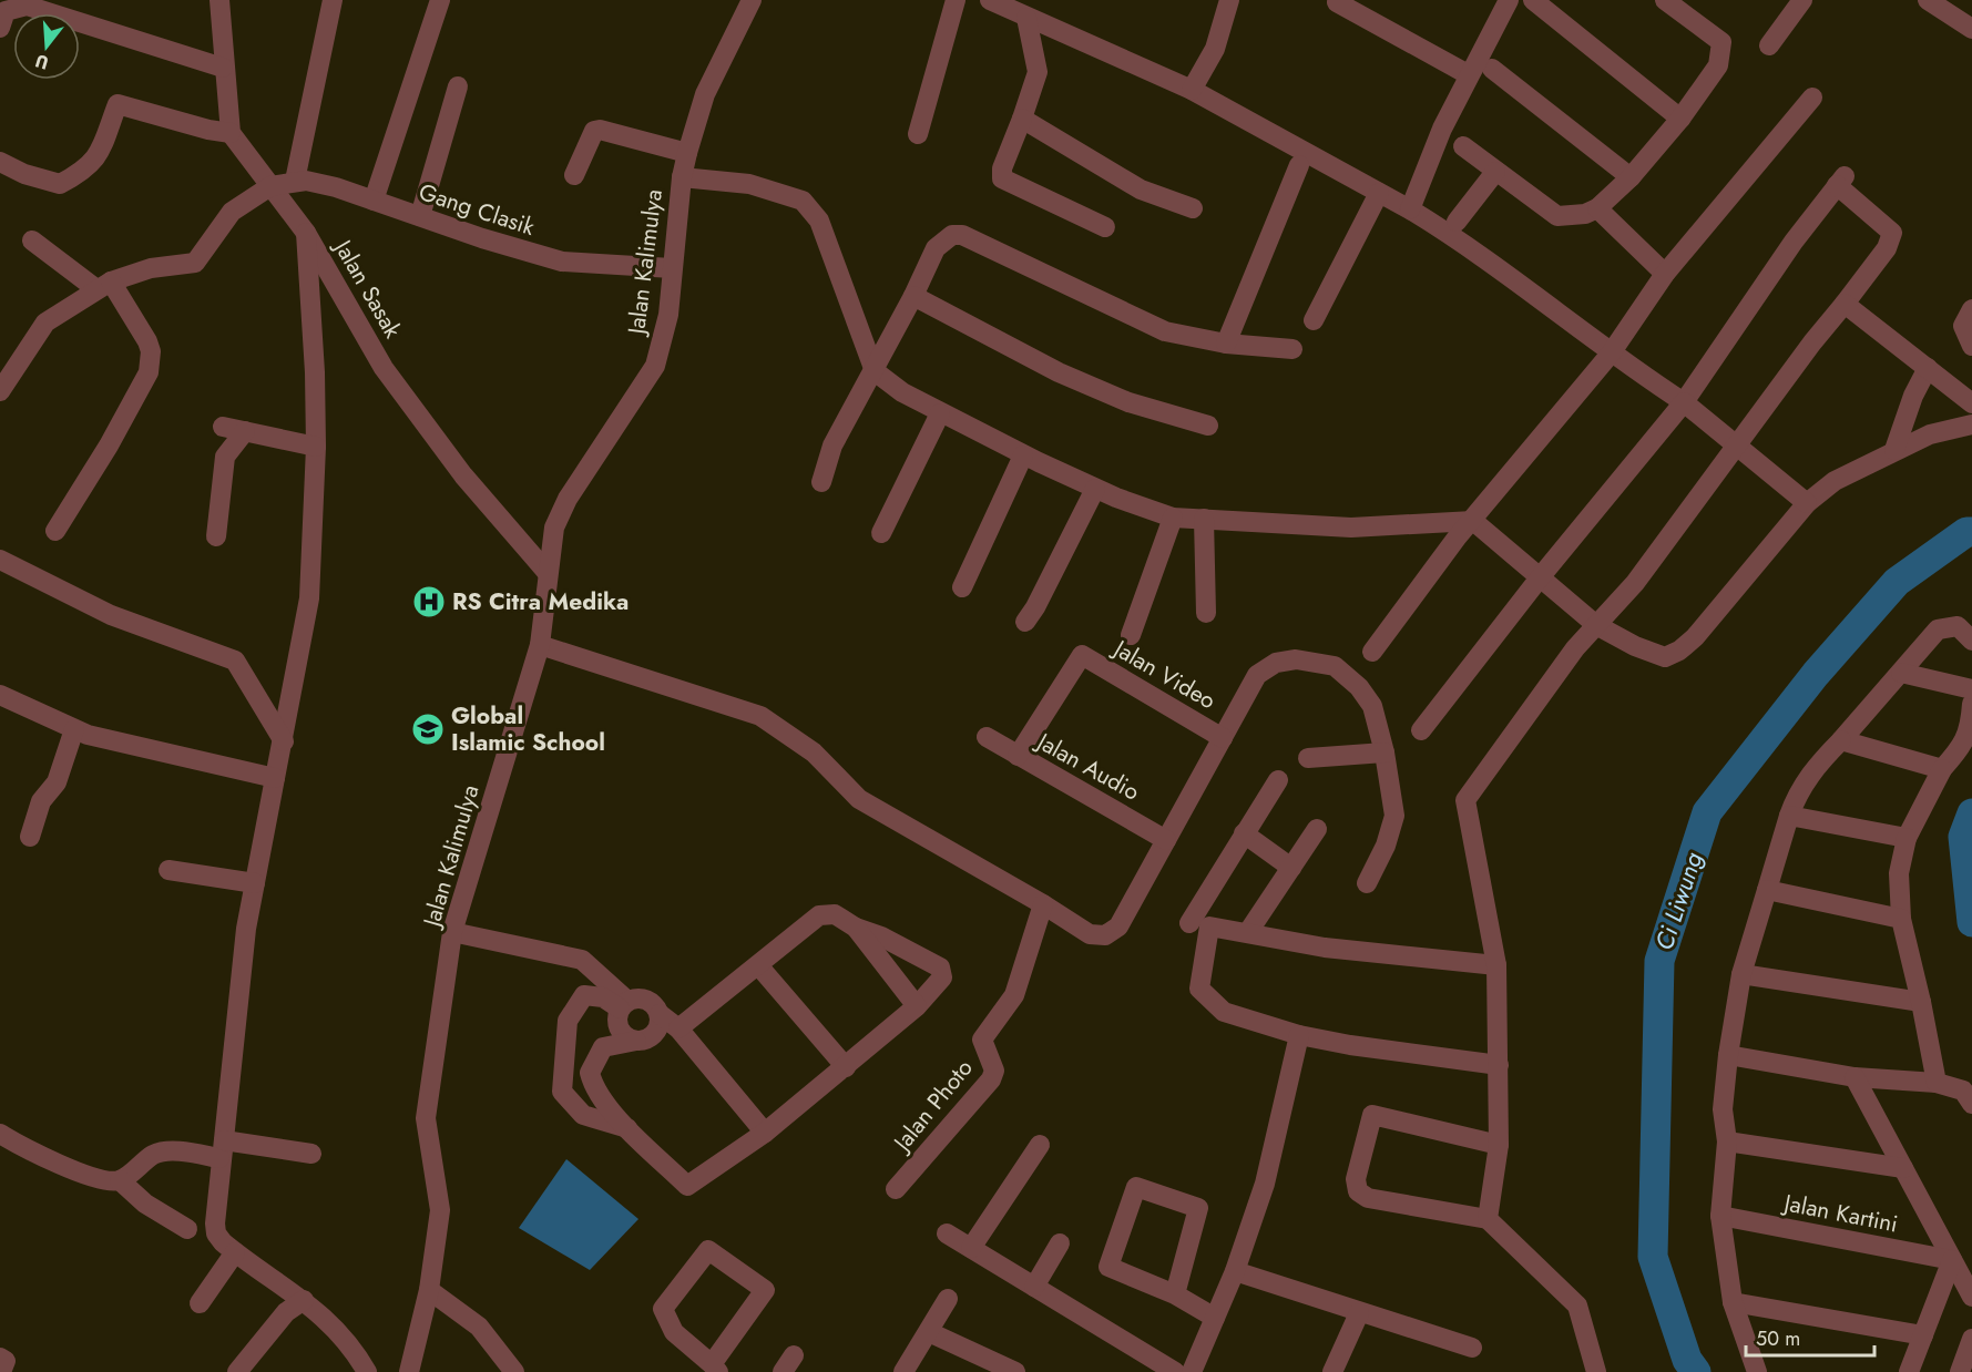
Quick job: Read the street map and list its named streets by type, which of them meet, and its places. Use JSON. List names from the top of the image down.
{
  "streets": {
    "street": [
      "Gang Clasik",
      "Jalan Kalimulya",
      "Jalan Sasak",
      "Jalan Video",
      "Jalan Audio",
      "Jalan Photo",
      "Jalan Kartini"
    ]
  },
  "crossings": [
    ["Gang Clasik", "Jalan Kalimulya"],
    ["Gang Clasik", "Jalan Sasak"],
    ["Jalan Kalimulya", "Jalan Sasak"],
    ["Jalan Video", "Jalan Audio"]
  ],
  "water": ["Ci Liwung"],
  "places": {
    "hospital": ["RS Citra Medika"],
    "school or university": ["Global Islamic School"]
  },
  "scale_bar": "50 m",
  "north": "bottom"
}
